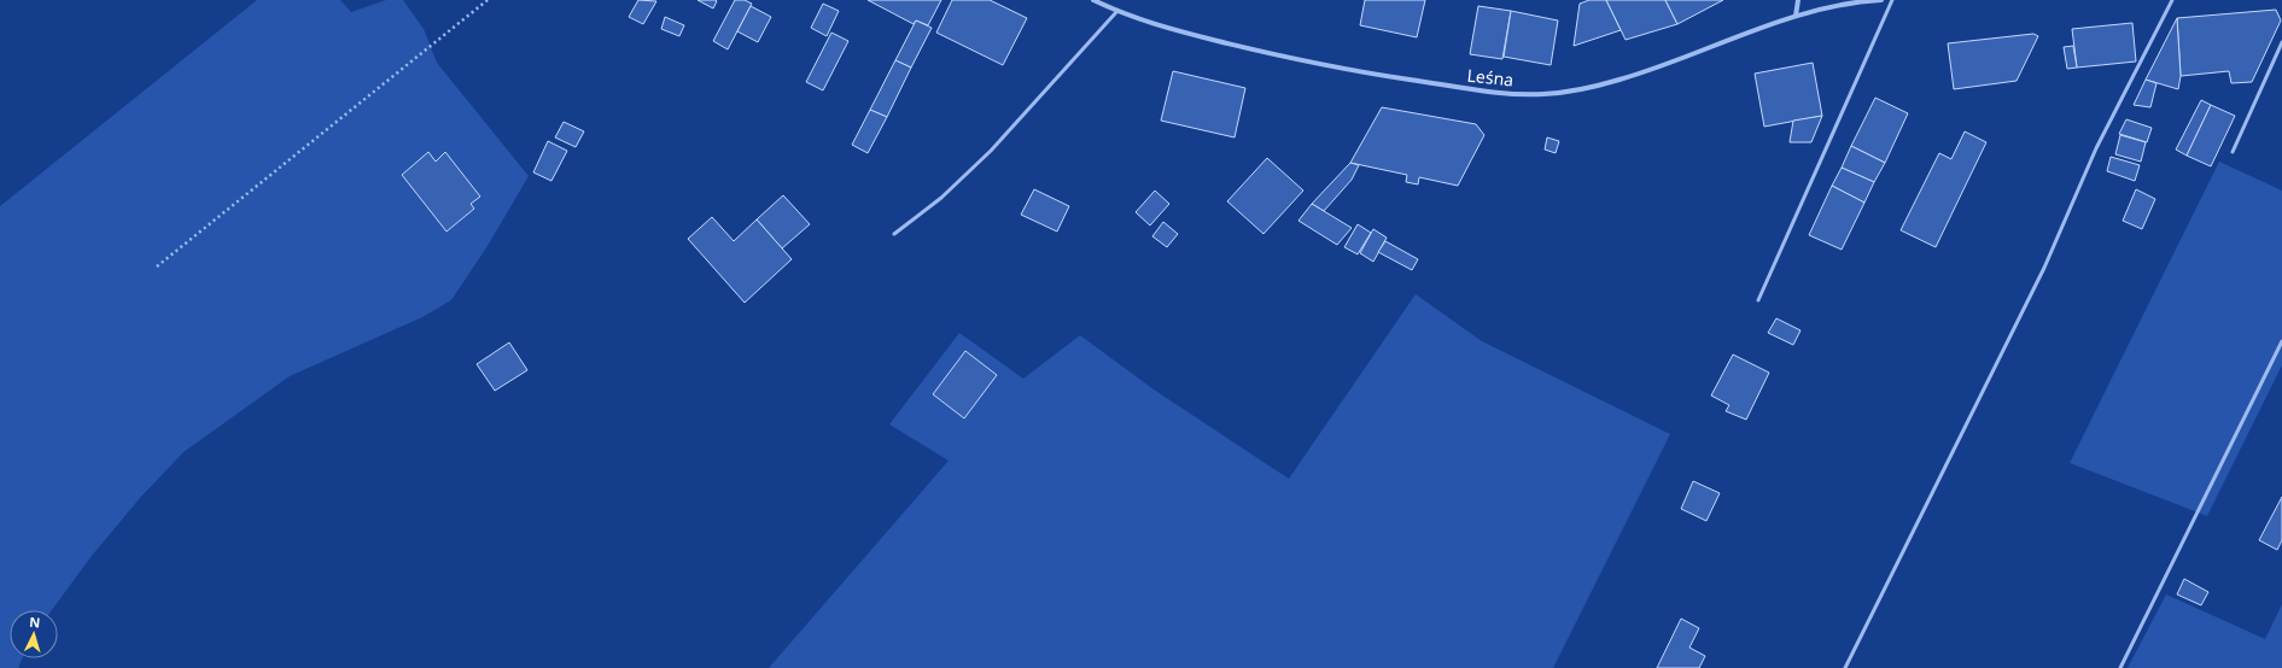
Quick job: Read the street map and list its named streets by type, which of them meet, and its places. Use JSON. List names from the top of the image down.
{
  "streets": {
    "street": ["Leśna"]
  },
  "north": "top"
}
